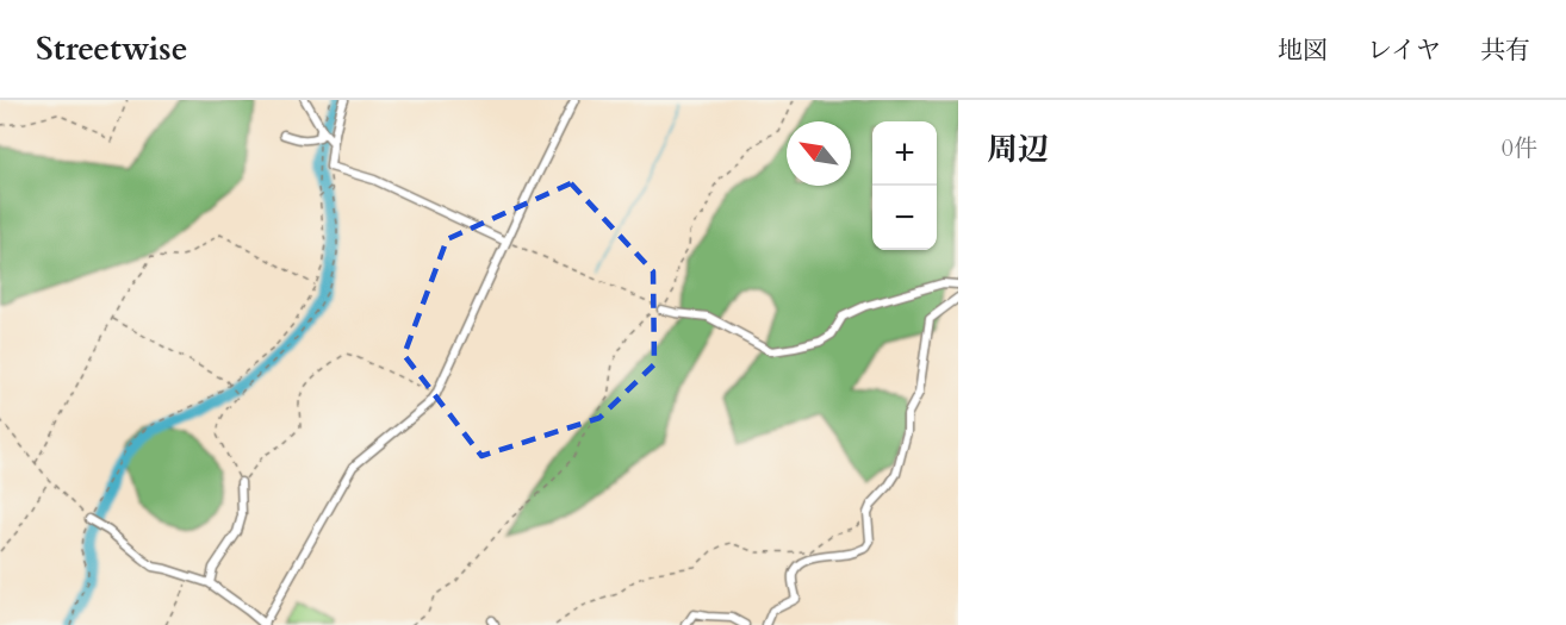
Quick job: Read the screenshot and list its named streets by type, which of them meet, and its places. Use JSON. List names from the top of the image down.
{
  "north": "top left",
  "page": {
    "header": "Streetwise",
    "nav": ["地図", "レイヤ", "共有"],
    "heading": ["周辺", "0件"],
    "map_buttons": ["+", "−"]
  }
}
